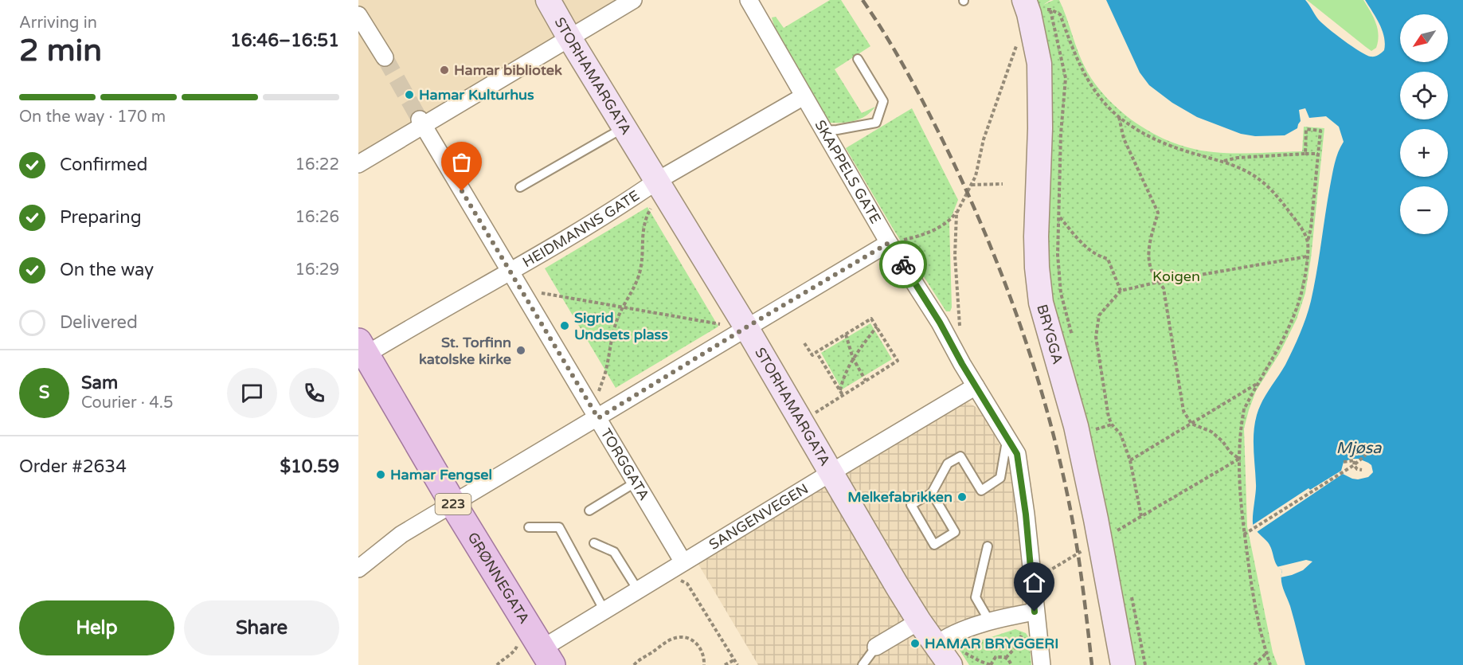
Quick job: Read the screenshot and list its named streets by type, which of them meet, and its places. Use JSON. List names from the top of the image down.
{
  "streets": {
    "main road": [
      "STORHAMARGATA",
      "BRYGGA",
      "223",
      "GRØNNEGATA"
    ],
    "street": [
      "SKAPPELS GATE",
      "HEIDMANNS GATE",
      "TORGGATA",
      "SANGENVEGEN"
    ]
  },
  "crossings": [
    ["STORHAMARGATA", "HEIDMANNS GATE"],
    ["STORHAMARGATA", "SANGENVEGEN"],
    ["SKAPPELS GATE", "HEIDMANNS GATE"],
    ["SKAPPELS GATE", "SANGENVEGEN"],
    ["HEIDMANNS GATE", "TORGGATA"],
    ["HEIDMANNS GATE", "GRØNNEGATA"],
    ["TORGGATA", "SANGENVEGEN"],
    ["SANGENVEGEN", "GRØNNEGATA"]
  ],
  "water": ["Mjøsa"],
  "parks": ["Koigen"],
  "places": [
    "Hamar bibliotek",
    "Hamar Kulturhus",
    "Sigrid Undsets plass",
    "St. Torfinn katolske kirke",
    "Hamar Fengsel",
    "Melkefabrikken",
    "HAMAR BRYGGERI"
  ],
  "north": "bottom left",
  "page": {
    "heading": ["2 min", "Arriving in", "16:46–16:51"],
    "panel": [
      "Sam",
      "Courier · 4.5",
      "Order #2634",
      "$10.59"
    ],
    "map_buttons": ["+", "−"],
    "bar": "On the way · 170 m",
    "list": [
      ["Confirmed", "16:22"],
      ["Preparing", "16:26"],
      ["On the way", "16:29"],
      "Delivered"
    ],
    "round": "S",
    "buttons": ["Help", "Share"]
  }
}
